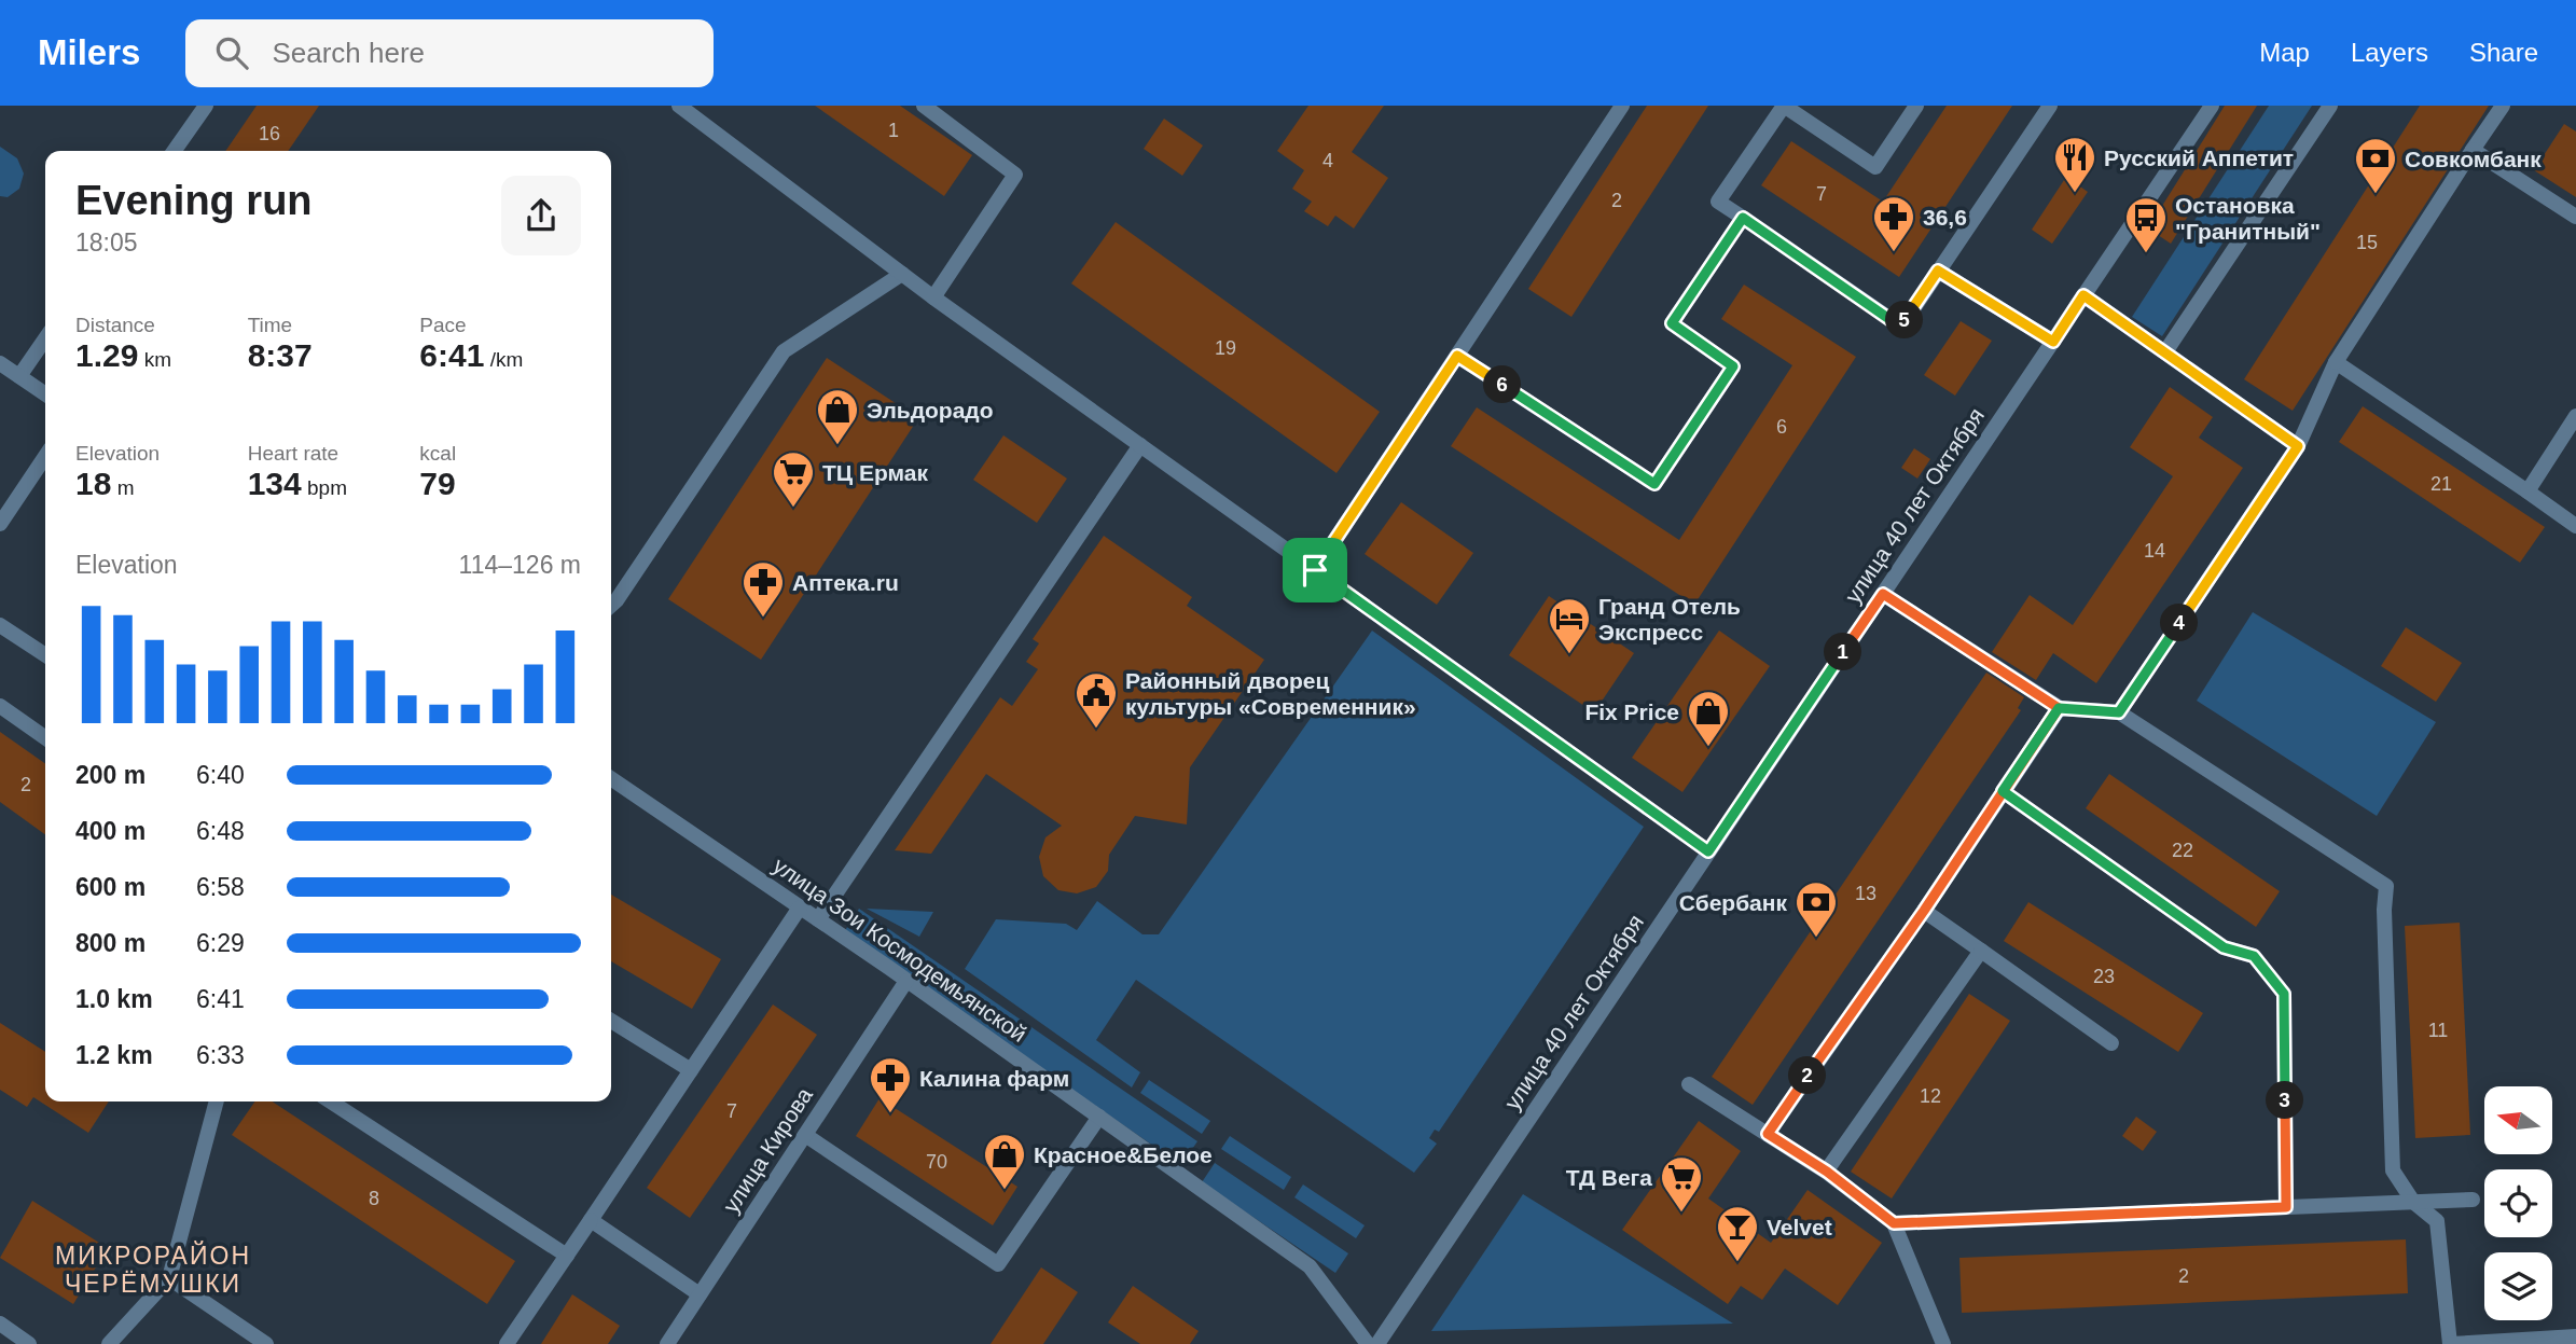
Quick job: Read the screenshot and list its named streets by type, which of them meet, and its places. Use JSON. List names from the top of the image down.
{
  "streets": {
    "street": ["улица 40 лет Октября", "улица Зои Космодемьянской", "улица Кирова"]
  },
  "crossings": [
    ["улица Зои Космодемьянской", "улица Кирова"]
  ],
  "districts": ["МИКРОРАЙОН ЧЕРЁМУШКИ"],
  "places": {
    "restaurant": ["Русский Аппетит"],
    "bank": ["Совкомбанк", "Сбербанк"],
    "pharmacy": ["36,6", "Аптека.ru", "Калина фарм"],
    "bus stop": ["Остановка \"Гранитный\""],
    "shop": ["Эльдорадо", "Fix Price", "Красное&Белое"],
    "supermarket": ["ТЦ Ермак", "ТД Вега"],
    "hotel": ["Гранд Отель Экспресс"],
    "public building": ["Районный дворец культуры «Современник»"],
    "bar": ["Velvet"]
  },
  "house_numbers": [
    "1",
    "16",
    "4",
    "7",
    "2",
    "15",
    "19",
    "6",
    "21",
    "14",
    "2",
    "22",
    "13",
    "23",
    "11",
    "12",
    "7",
    "70",
    "8",
    "2"
  ],
  "north": "left",
  "page": {
    "header": "Milers",
    "search": "Search here",
    "nav": ["Map", "Layers", "Share"],
    "heading": ["Evening run", "18:05"],
    "stats": [
      ["Distance", "1.29 km"],
      ["Time", "8:37"],
      ["Pace", "6:41 /km"],
      ["Elevation", "18 m"],
      ["Heart rate", "134 bpm"],
      ["kcal", "79"]
    ],
    "pins": [
      "5",
      "6",
      "4",
      "1",
      "2",
      "3"
    ],
    "chart": ["Elevation", "114–126 m"],
    "list": [
      {
        "name": "200 m",
        "note": "6:40"
      },
      {
        "name": "400 m",
        "note": "6:48"
      },
      {
        "name": "600 m",
        "note": "6:58"
      },
      {
        "name": "800 m",
        "note": "6:29"
      },
      {
        "name": "1.0 km",
        "note": "6:41"
      },
      {
        "name": "1.2 km",
        "note": "6:33"
      }
    ]
  }
}
